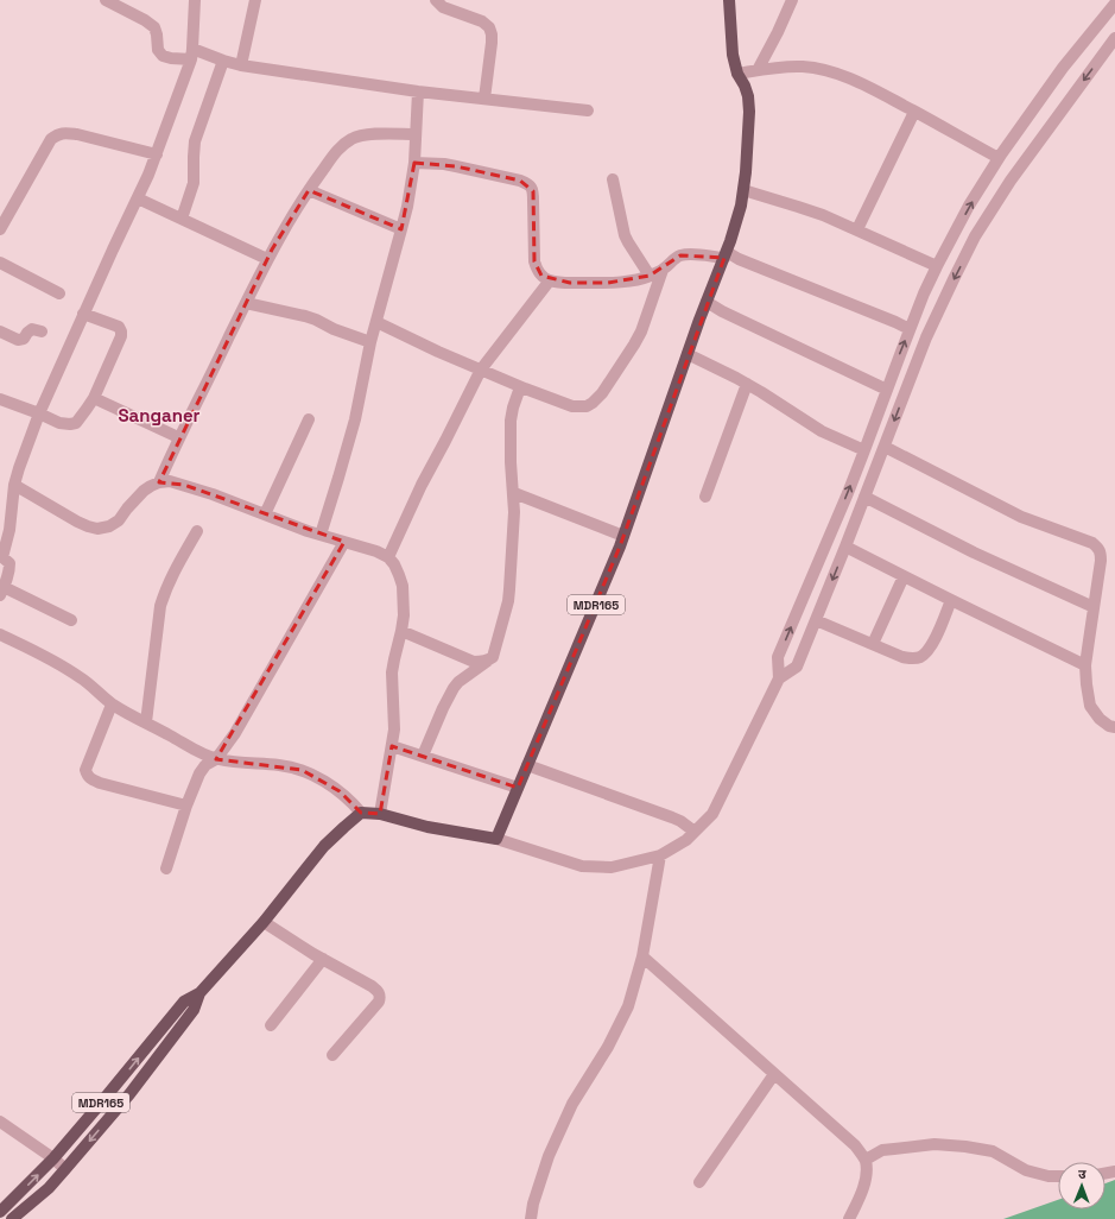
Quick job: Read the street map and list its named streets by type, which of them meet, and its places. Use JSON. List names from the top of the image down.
{
  "streets": {
    "main road": ["MDR165"]
  },
  "districts": ["Sanganer"],
  "north": "top"
}
